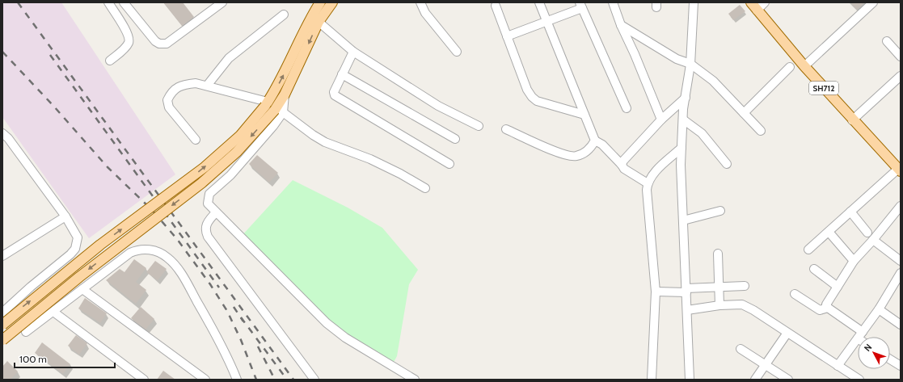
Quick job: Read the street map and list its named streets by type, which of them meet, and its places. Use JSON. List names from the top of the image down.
{
  "streets": {
    "main road": ["SH712"]
  },
  "scale_bar": "100 m",
  "north": "top left"
}
